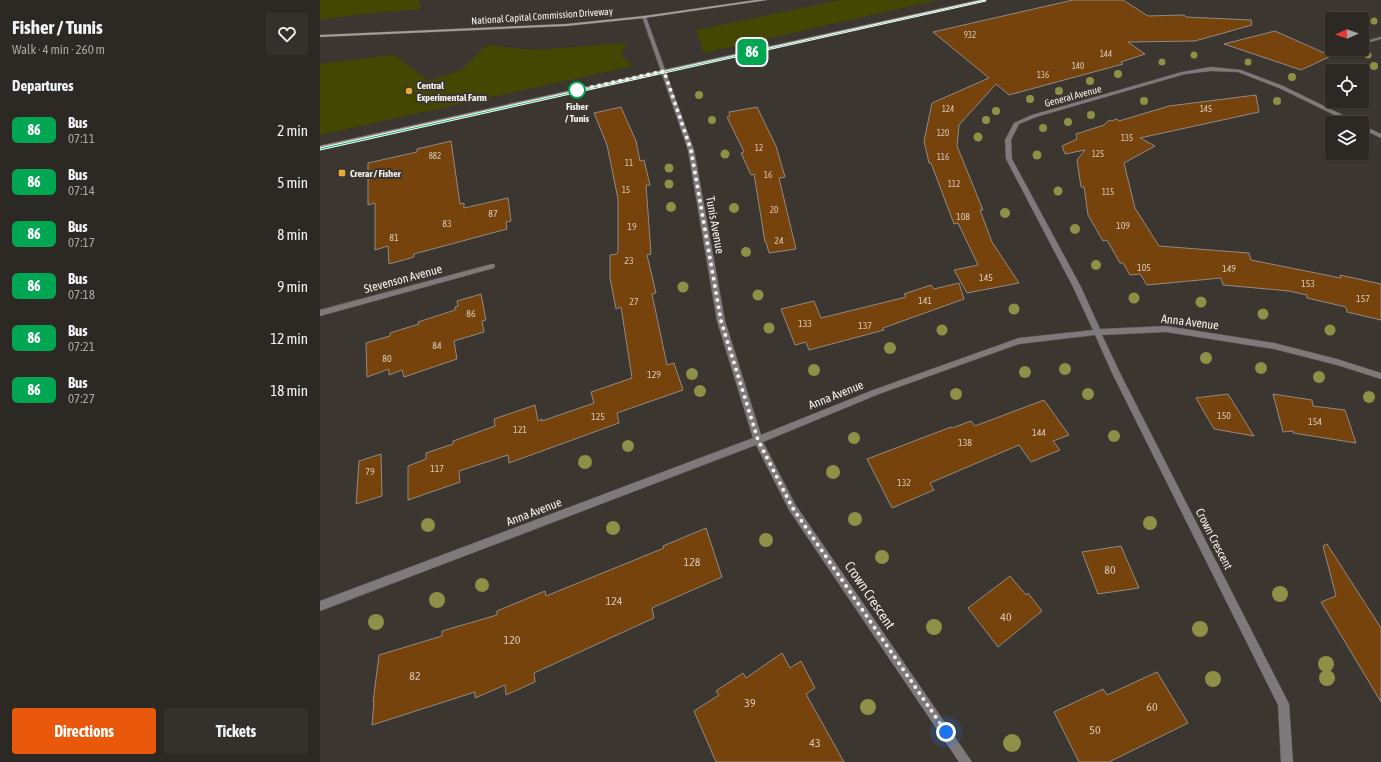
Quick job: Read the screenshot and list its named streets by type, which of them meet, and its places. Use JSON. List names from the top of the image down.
{
  "streets": {
    "main road": ["National Capital Commission Driveway"],
    "street": [
      "General Avenue",
      "Tunis Avenue",
      "Stevenson Avenue",
      "Anna Avenue",
      "Crown Crescent"
    ]
  },
  "crossings": [
    ["National Capital Commission Driveway", "Tunis Avenue"],
    ["General Avenue", "Anna Avenue"],
    ["General Avenue", "Crown Crescent"],
    ["Tunis Avenue", "Anna Avenue"],
    ["Tunis Avenue", "Crown Crescent"],
    ["Anna Avenue", "Crown Crescent"]
  ],
  "places": {
    "other": ["Fisher / Tunis", "Central Experimental Farm"],
    "transit": ["Crerar / Fisher"]
  },
  "lines": ["bus line 86"],
  "house_numbers": [
    "932",
    "144",
    "140",
    "136",
    "124",
    "145",
    "120",
    "135",
    "12",
    "125",
    "882",
    "116",
    "11",
    "16",
    "112",
    "15",
    "115",
    "20",
    "87",
    "108",
    "83",
    "109",
    "19",
    "81",
    "24",
    "23",
    "105",
    "149",
    "145",
    "153",
    "157",
    "141",
    "27",
    "86",
    "133",
    "137",
    "84",
    "80",
    "129",
    "150",
    "125",
    "154",
    "121",
    "144",
    "138",
    "117",
    "79",
    "132",
    "128",
    "80",
    "124",
    "40",
    "120",
    "82",
    "39",
    "60",
    "50",
    "43"
  ],
  "north": "left",
  "page": {
    "heading": [
      ["Fisher / Tunis", "Walk · 4 min · 260 m"],
      "Departures"
    ],
    "on_map": "86",
    "list": [
      {
        "mark": "86",
        "name": "Bus",
        "note": "07:11",
        "value": "2 min"
      },
      {
        "mark": "86",
        "name": "Bus",
        "note": "07:14",
        "value": "5 min"
      },
      {
        "mark": "86",
        "name": "Bus",
        "note": "07:17",
        "value": "8 min"
      },
      {
        "mark": "86",
        "name": "Bus",
        "note": "07:18",
        "value": "9 min"
      },
      {
        "mark": "86",
        "name": "Bus",
        "note": "07:21",
        "value": "12 min"
      },
      {
        "mark": "86",
        "name": "Bus",
        "note": "07:27",
        "value": "18 min"
      }
    ],
    "buttons": ["Directions", "Tickets"]
  }
}
